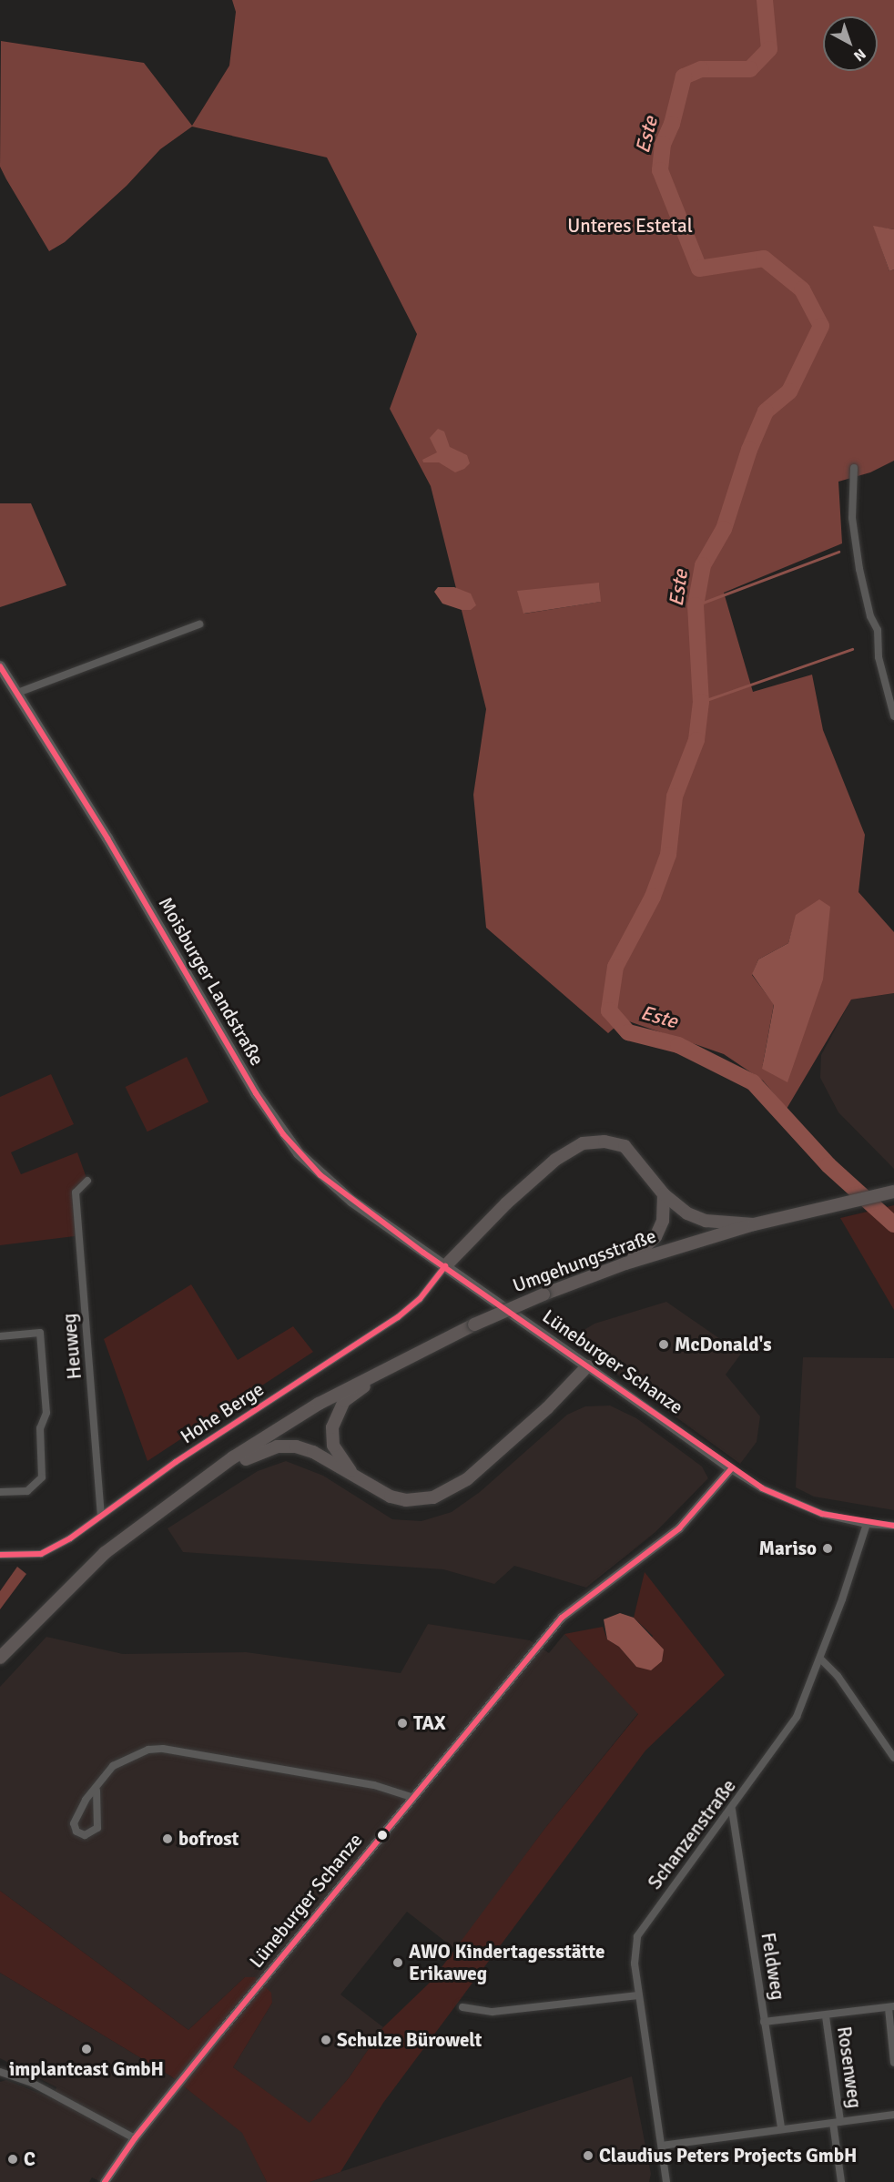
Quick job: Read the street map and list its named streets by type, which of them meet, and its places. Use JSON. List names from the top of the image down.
{
  "streets": {
    "main road": ["Moisburger Landstraße", "Umgehungsstraße", "Lüneburger Schanze"],
    "street": [
      "Heuweg",
      "Hohe Berge",
      "Schanzenstraße",
      "Feldweg",
      "Rosenweg"
    ]
  },
  "crossings": [
    ["Moisburger Landstraße", "Lüneburger Schanze"],
    ["Moisburger Landstraße", "Hohe Berge"],
    ["Heuweg", "Hohe Berge"],
    ["Lüneburger Schanze", "Hohe Berge"],
    ["Lüneburger Schanze", "Schanzenstraße"],
    ["Schanzenstraße", "Feldweg"]
  ],
  "water": ["Este"],
  "parks": ["Unteres Estetal"],
  "places": [
    "McDonald's",
    "Mariso",
    "TAX",
    "bofrost",
    "AWO Kindertagesstätte Erikaweg",
    "Schulze Bürowelt",
    "implantcast GmbH",
    "Claudius Peters Projects GmbH",
    "C"
  ],
  "north": "bottom right"
}
